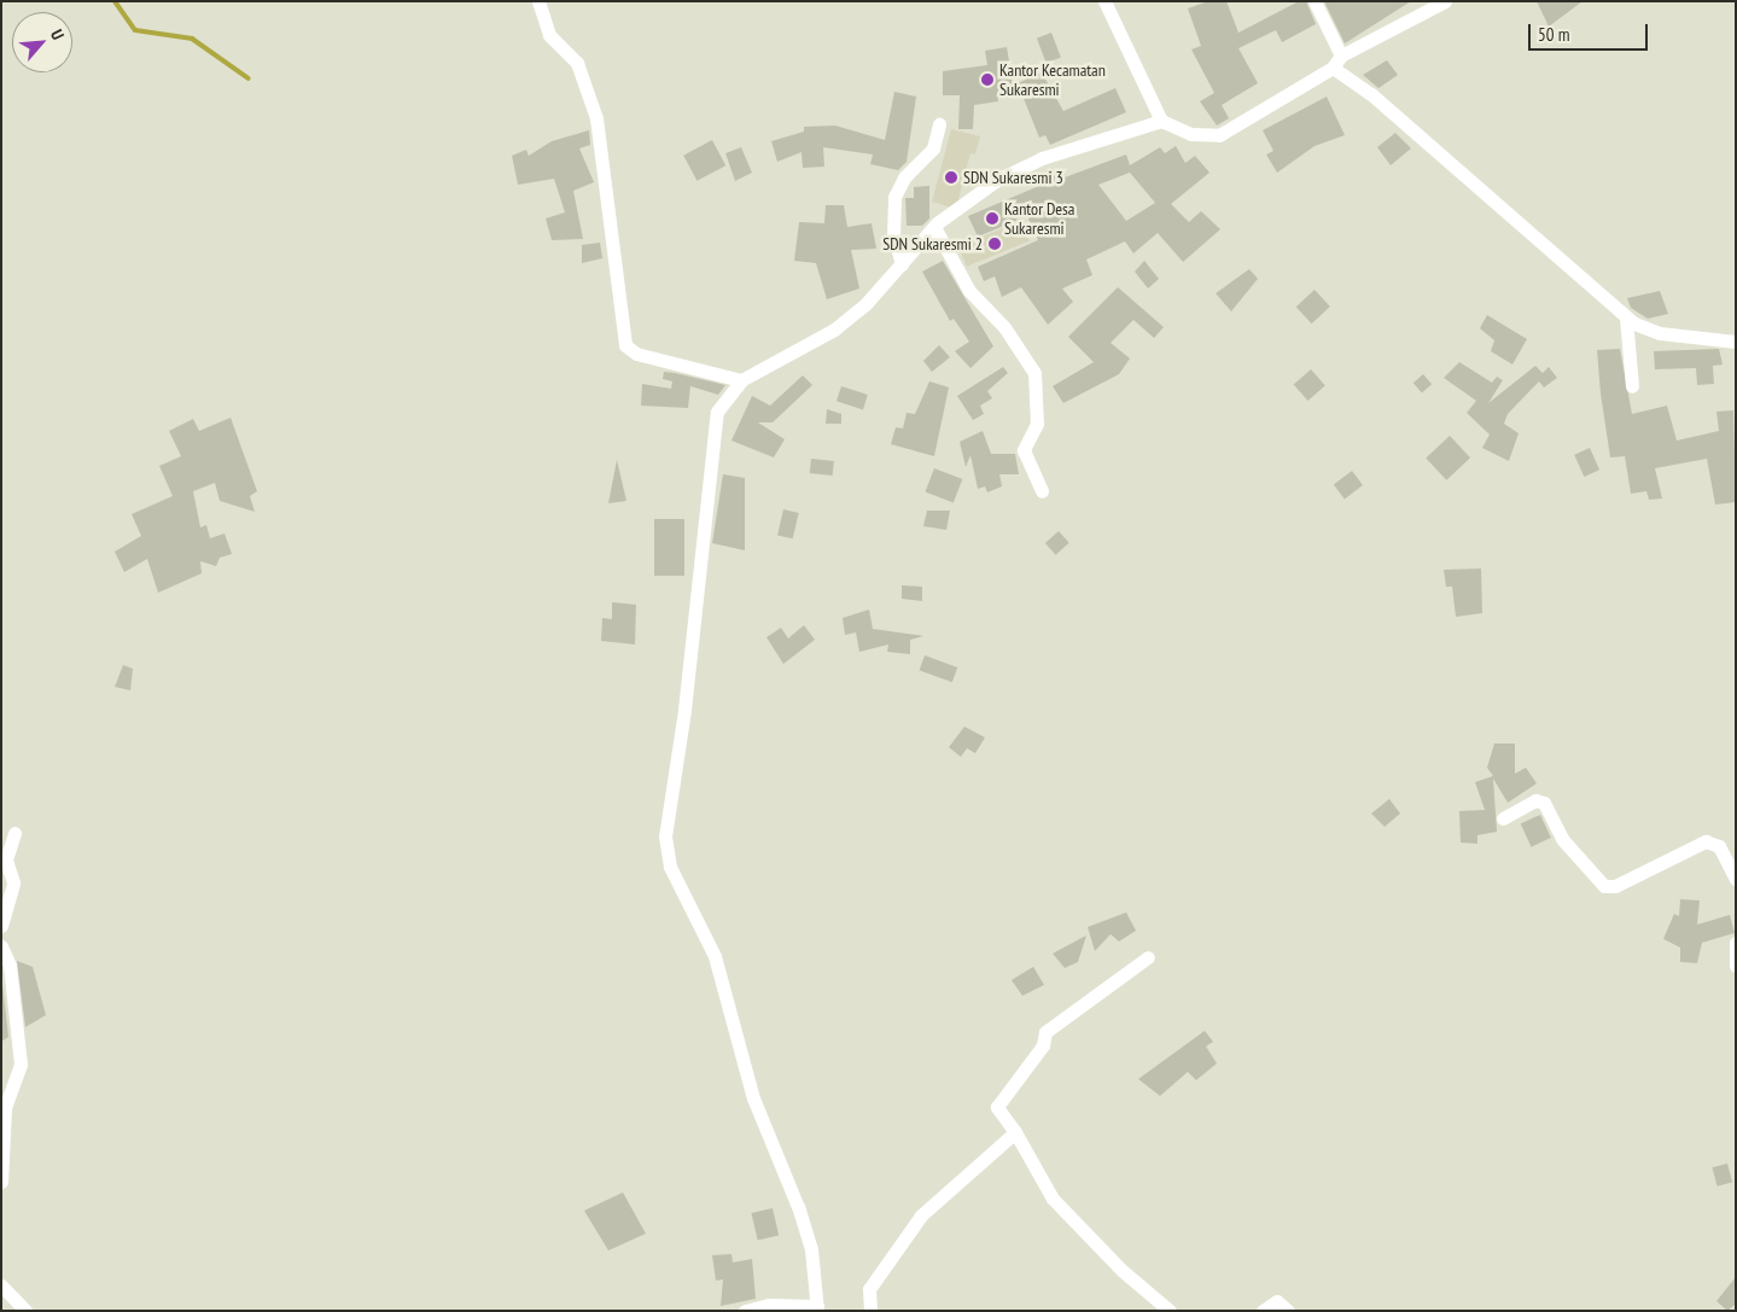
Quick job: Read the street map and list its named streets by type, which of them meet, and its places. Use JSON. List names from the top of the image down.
{
  "places": [
    "Kantor Kecamatan Sukaresmi",
    "SDN Sukaresmi 3",
    "Kantor Desa Sukaresmi",
    "SDN Sukaresmi 2"
  ],
  "scale_bar": "50 m",
  "north": "top right"
}
